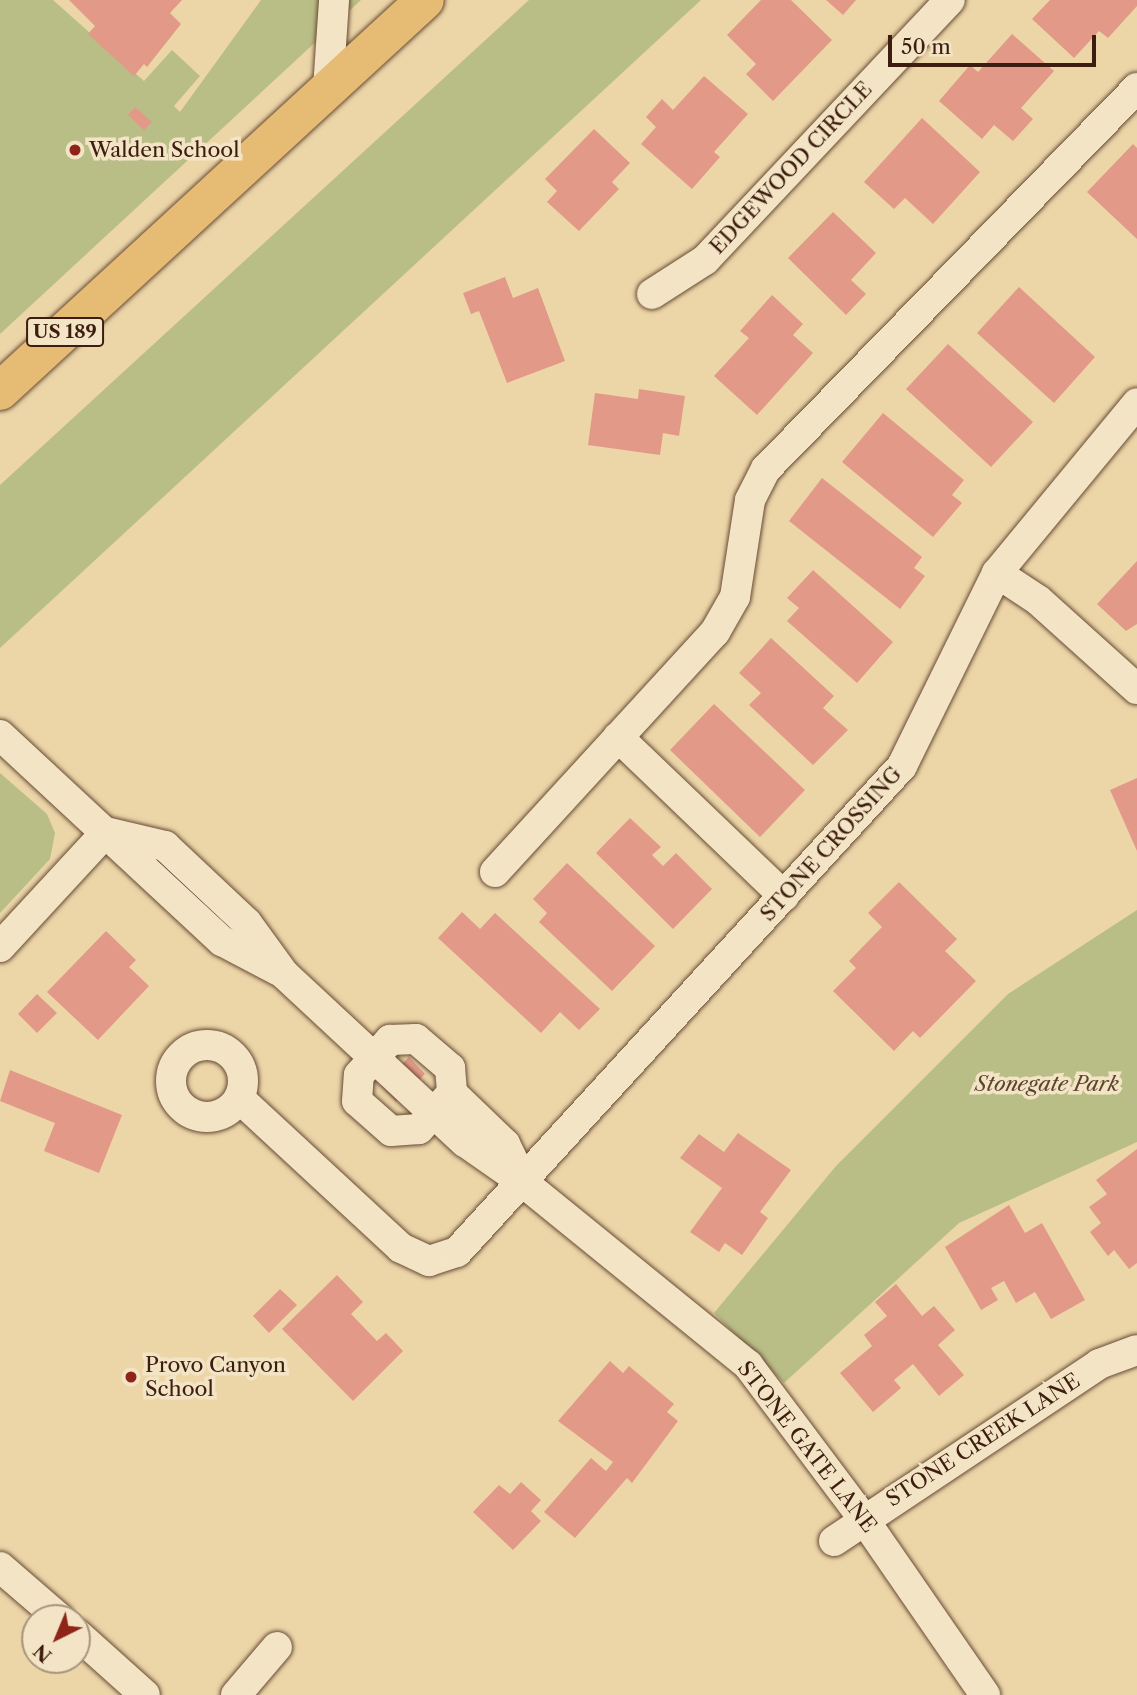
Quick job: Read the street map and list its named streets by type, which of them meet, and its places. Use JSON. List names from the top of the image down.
{
  "streets": {
    "highway": ["US 189"],
    "street": [
      "EDGEWOOD CIRCLE",
      "STONE CROSSING",
      "STONE CREEK LANE",
      "STONE GATE LANE"
    ]
  },
  "crossings": [
    ["STONE CROSSING", "STONE GATE LANE"],
    ["STONE CREEK LANE", "STONE GATE LANE"]
  ],
  "parks": ["Stonegate Park"],
  "places": ["Walden School", "Provo Canyon School"],
  "scale_bar": "50 m",
  "north": "bottom left"
}
